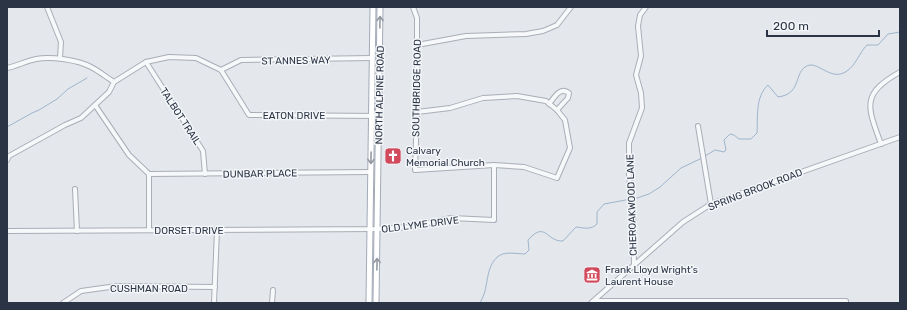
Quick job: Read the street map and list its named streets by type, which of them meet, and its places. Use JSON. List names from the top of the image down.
{
  "streets": {
    "main road": ["NORTH ALPINE ROAD"],
    "street": [
      "ST ANNES WAY",
      "SOUTHBRIDGE ROAD",
      "EATON DRIVE",
      "TALBOT TRAIL",
      "DUNBAR PLACE",
      "SPRING BROOK ROAD",
      "CHEROAKWOOD LANE",
      "OLD LYME DRIVE",
      "DORSET DRIVE",
      "CUSHMAN ROAD"
    ]
  },
  "crossings": [
    ["ST ANNES WAY", "NORTH ALPINE ROAD"],
    ["ST ANNES WAY", "EATON DRIVE"],
    ["SOUTHBRIDGE ROAD", "OLD LYME DRIVE"],
    ["NORTH ALPINE ROAD", "EATON DRIVE"],
    ["NORTH ALPINE ROAD", "DUNBAR PLACE"],
    ["NORTH ALPINE ROAD", "OLD LYME DRIVE"],
    ["NORTH ALPINE ROAD", "DORSET DRIVE"],
    ["TALBOT TRAIL", "DUNBAR PLACE"],
    ["SPRING BROOK ROAD", "CHEROAKWOOD LANE"],
    ["OLD LYME DRIVE", "DORSET DRIVE"]
  ],
  "places": {
    "church": ["Calvary Memorial Church"],
    "museum": ["Frank Lloyd Wright's Laurent House"]
  },
  "scale_bar": "200 m"
}
